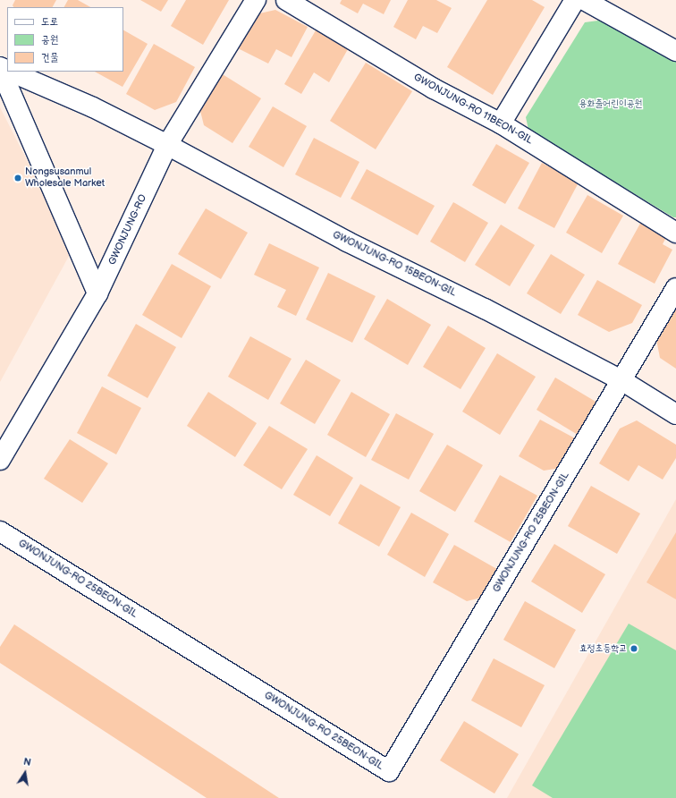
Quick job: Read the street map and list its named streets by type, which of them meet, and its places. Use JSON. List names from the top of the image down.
{
  "streets": {
    "street": [
      "GWONJUNG-RO 11BEON-GIL",
      "GWONJUNG-RO",
      "GWONJUNG-RO 15BEON-GIL",
      "GWONJUNG-RO 25BEON-GIL"
    ]
  },
  "crossings": [
    ["GWONJUNG-RO", "GWONJUNG-RO 15BEON-GIL"],
    ["GWONJUNG-RO 15BEON-GIL", "GWONJUNG-RO 25BEON-GIL"]
  ],
  "parks": ["용화출어린이공원"],
  "places": ["Nongsusanmul Wholesale Market", "효정초등학교"],
  "legend": ["도로", "공원", "건물"],
  "north": "top"
}
